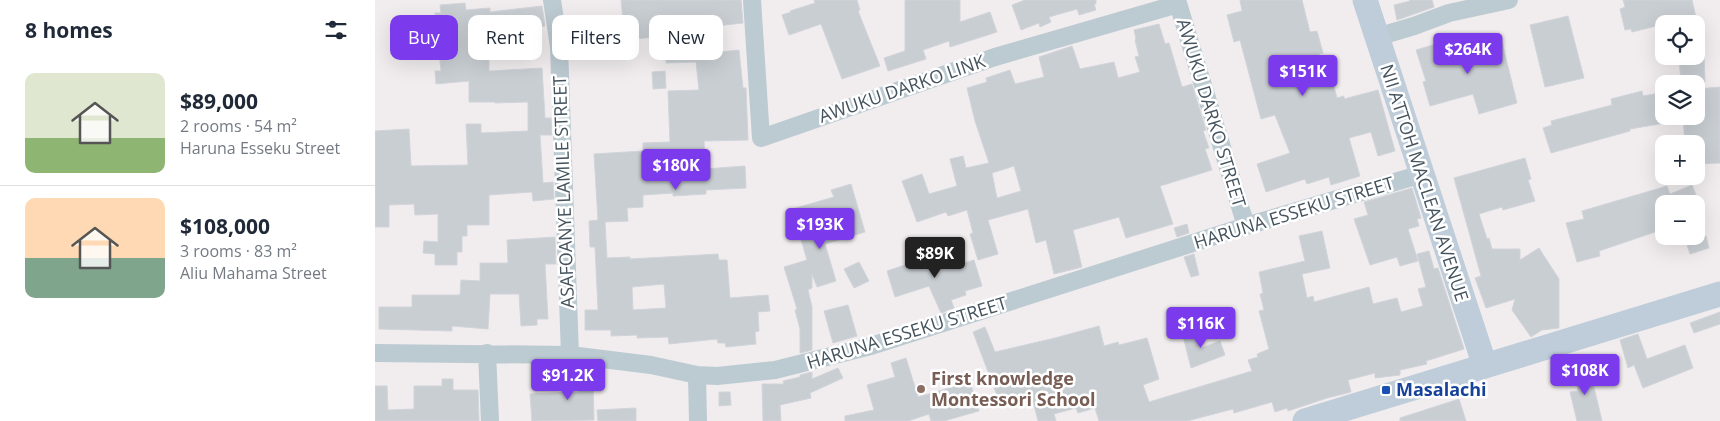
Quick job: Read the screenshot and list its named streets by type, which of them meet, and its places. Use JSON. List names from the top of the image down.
{
  "streets": {
    "street": [
      "AWUKU DARKO LINK",
      "AWUKU DARKO STREET",
      "NII ATTOH MACLEAN AVENUE",
      "ASAFOANYE LAMILE STREET",
      "HARUNA ESSEKU STREET"
    ]
  },
  "crossings": [
    ["AWUKU DARKO LINK", "AWUKU DARKO STREET"],
    ["AWUKU DARKO STREET", "HARUNA ESSEKU STREET"],
    ["NII ATTOH MACLEAN AVENUE", "HARUNA ESSEKU STREET"],
    ["ASAFOANYE LAMILE STREET", "HARUNA ESSEKU STREET"]
  ],
  "places": {
    "other": ["First knowledge Montessori School"],
    "transit": ["Masalachi"]
  },
  "page": {
    "heading": "8 homes",
    "map_buttons": ["+", "−"],
    "chip": [
      "Buy",
      "Rent",
      "Filters",
      "New"
    ],
    "price": [
      "$264K",
      "$151K",
      "$180K",
      "$193K",
      "$89K",
      "$116K",
      "$108K",
      "$91.2K"
    ],
    "list": [
      {
        "name": "$89,000",
        "note": "2 rooms · 54 m² · Haruna Esseku Street"
      },
      {
        "name": "$108,000",
        "note": "3 rooms · 83 m² · Aliu Mahama Street"
      }
    ]
  }
}
